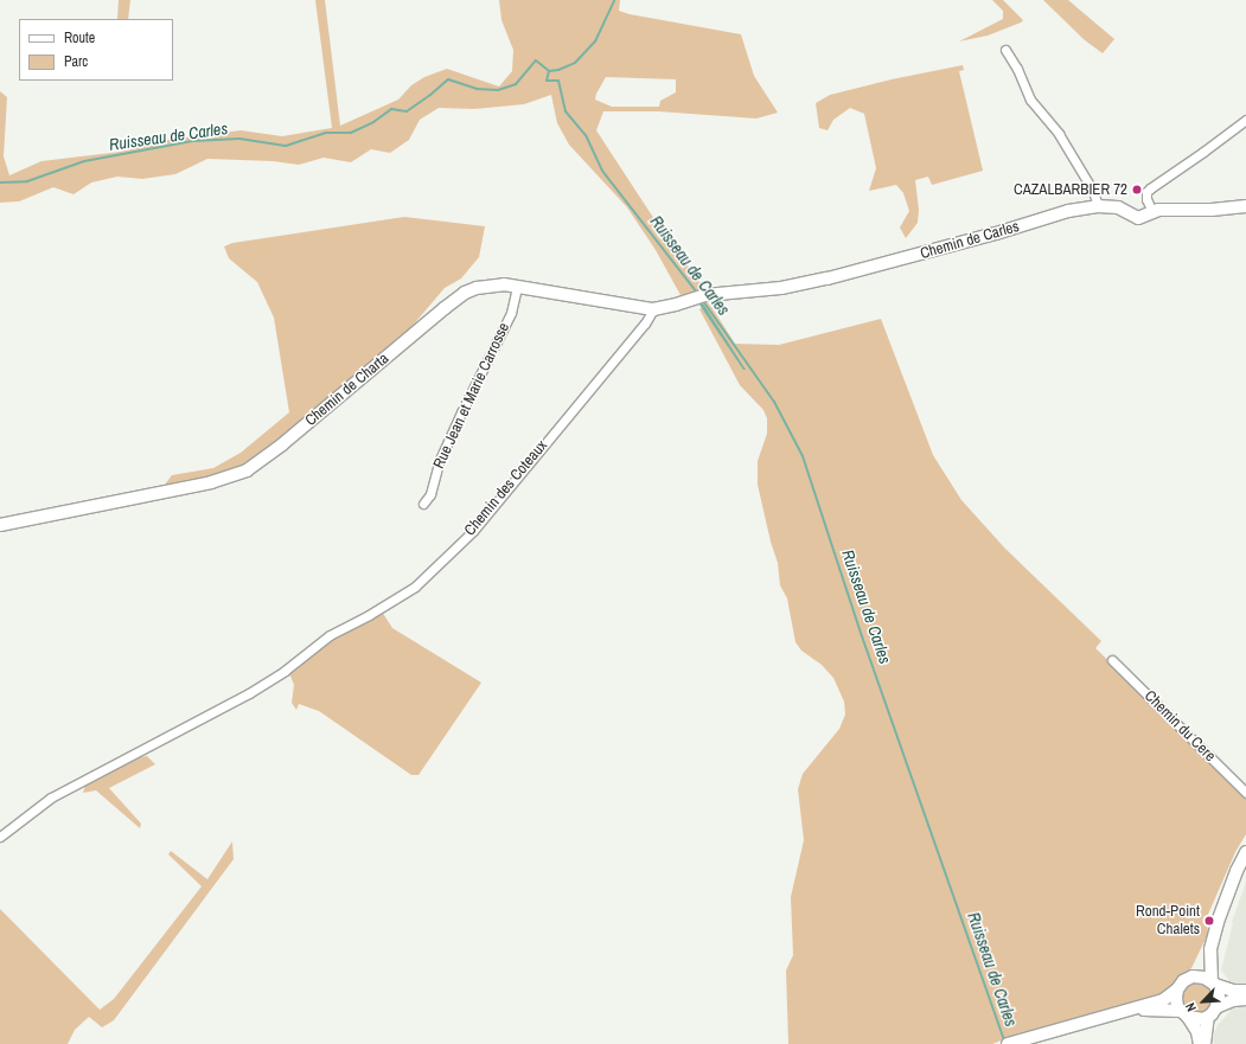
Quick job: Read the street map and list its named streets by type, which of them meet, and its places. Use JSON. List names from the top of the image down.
{
  "streets": {
    "street": [
      "Chemin de Carles",
      "Chemin de Charta",
      "Rue Jean et Marie Carrosse",
      "Chemin des Coteaux",
      "Chemin du Cere"
    ]
  },
  "crossings": [
    ["Chemin de Carles", "Chemin de Charta"],
    ["Chemin de Charta", "Rue Jean et Marie Carrosse"],
    ["Chemin de Charta", "Chemin des Coteaux"]
  ],
  "water": ["Ruisseau de Carles"],
  "places": ["CAZALBARBIER 72", "Rond-Point Chalets"],
  "legend": ["Route", "Parc"],
  "north": "bottom left"
}
